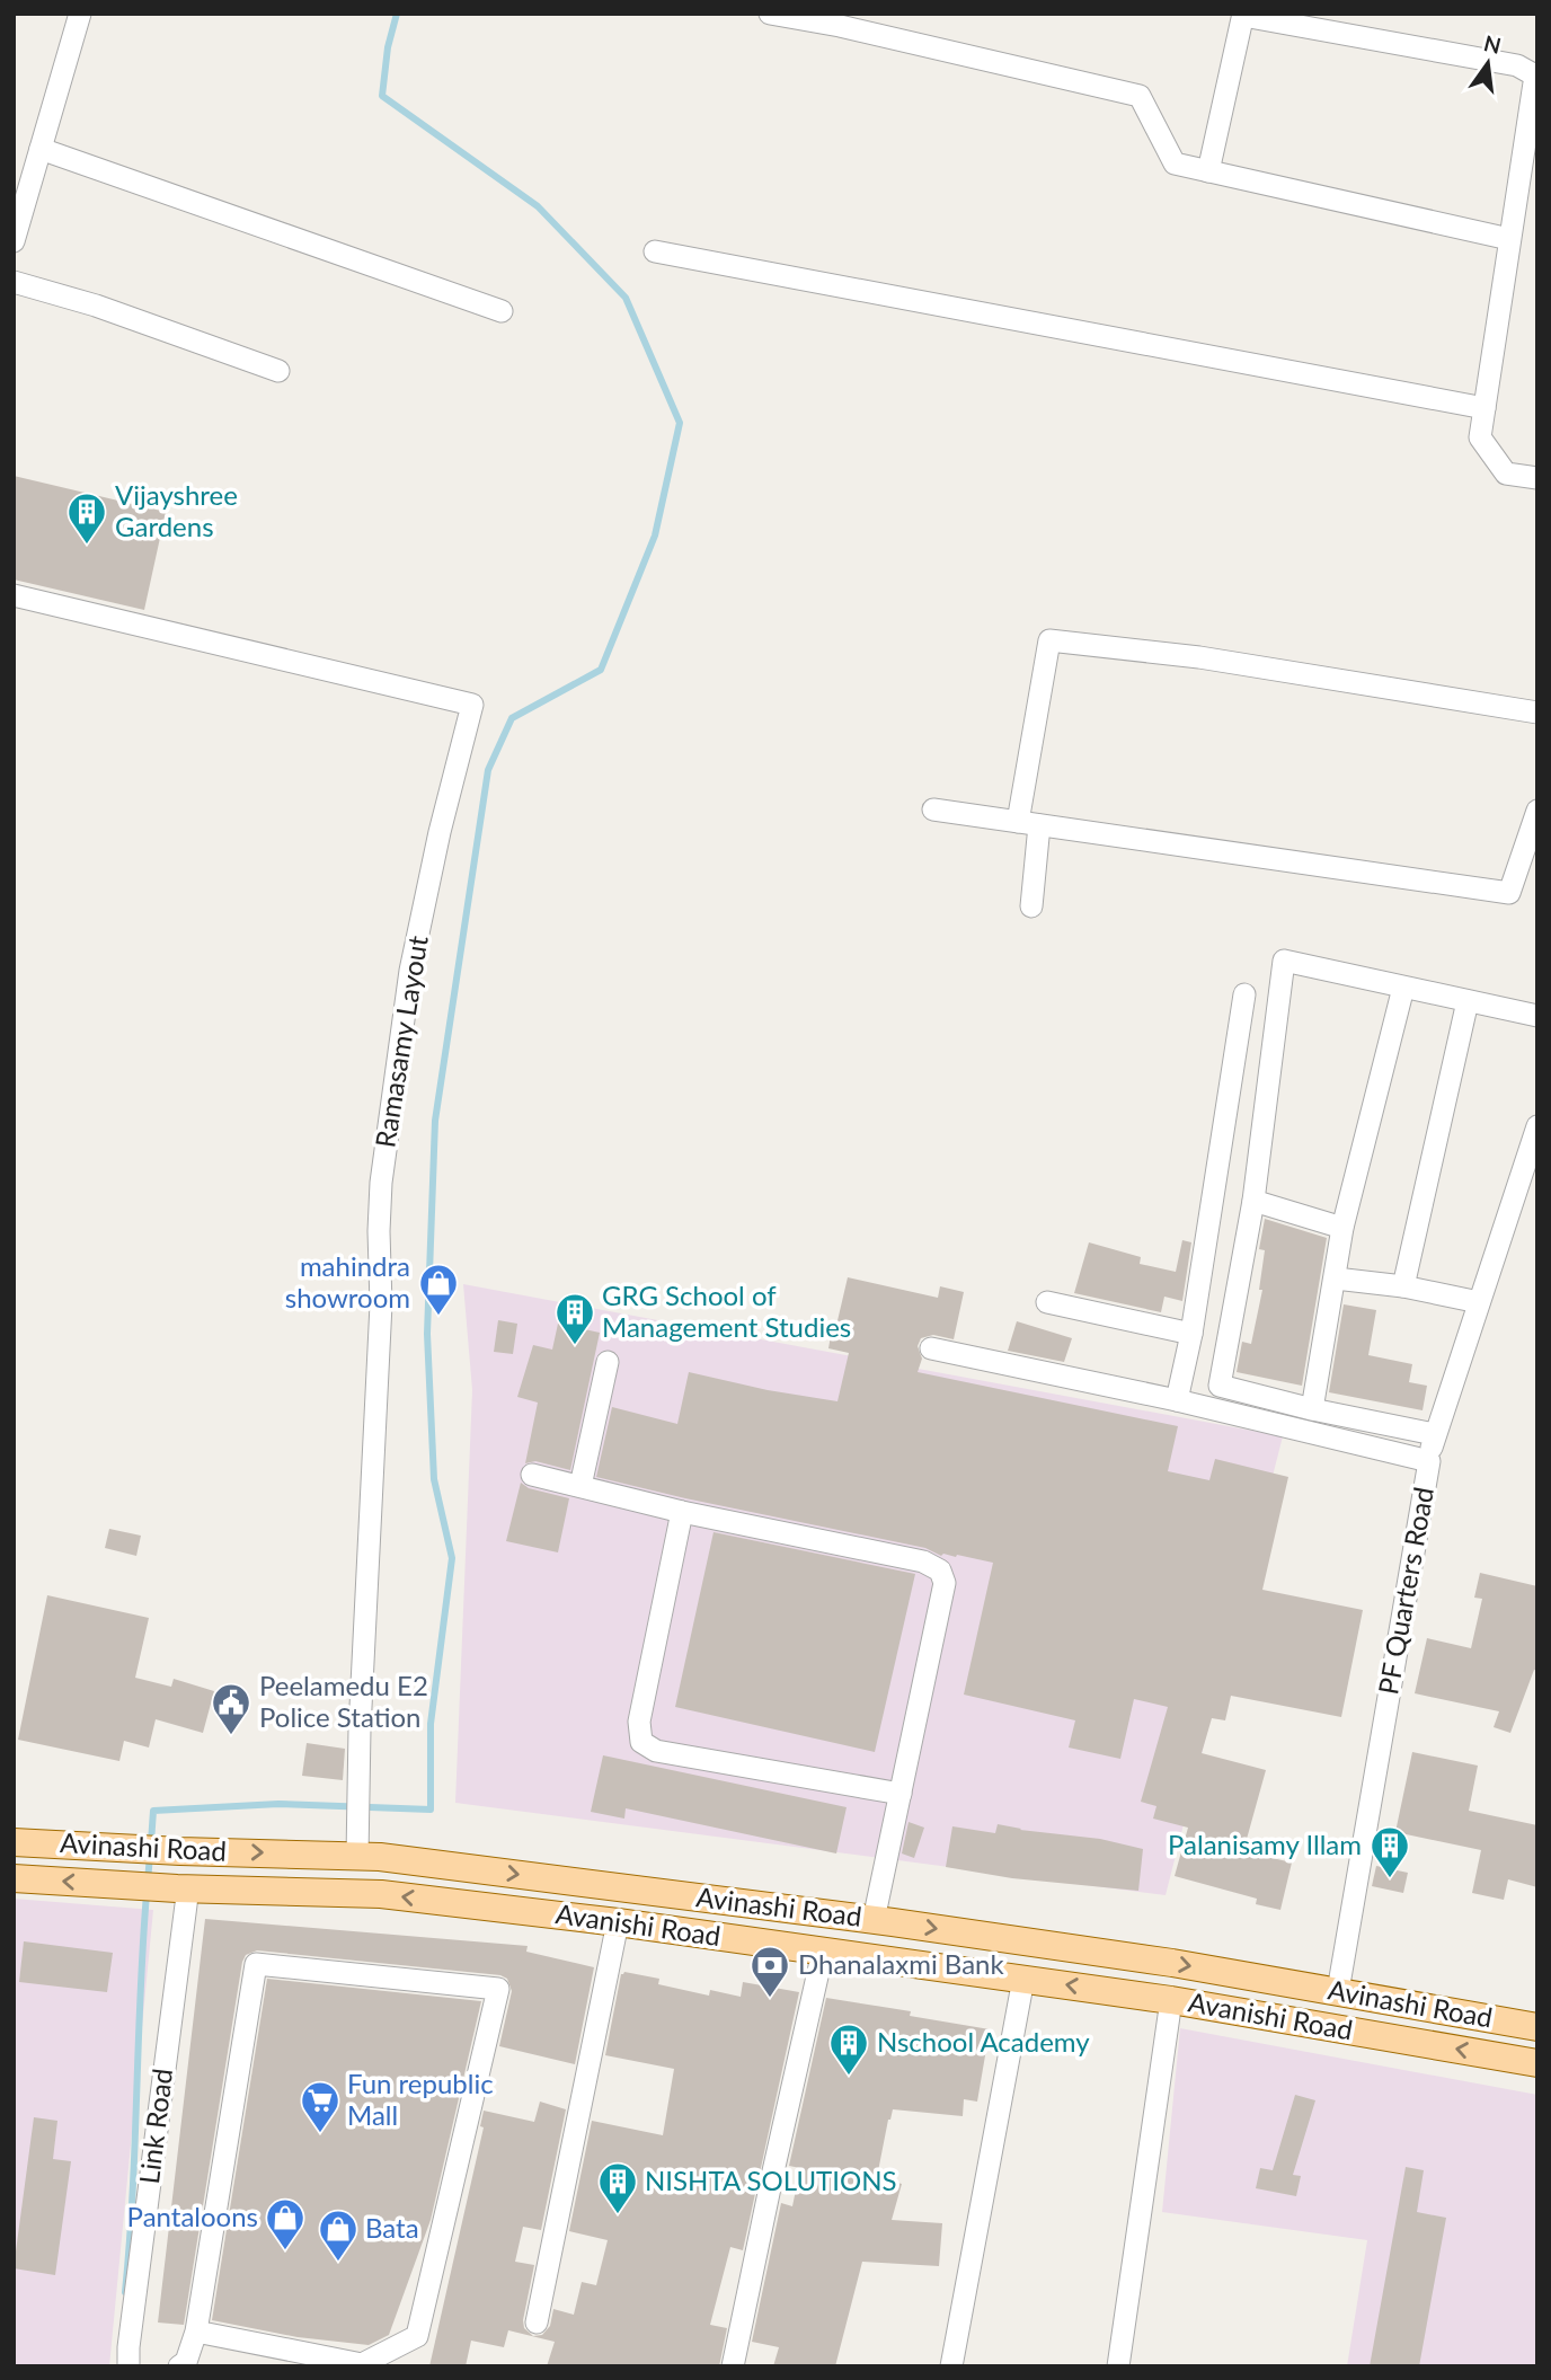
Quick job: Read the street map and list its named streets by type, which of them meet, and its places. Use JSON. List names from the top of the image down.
{
  "streets": {
    "main road": ["Avinashi Road", "Avanishi Road"],
    "street": ["Ramasamy Layout", "PF Quarters Road", "Link Road"]
  },
  "crossings": [
    ["Ramasamy Layout", "Avinashi Road"],
    ["PF Quarters Road", "Avinashi Road"],
    ["Avanishi Road", "Link Road"]
  ],
  "one_way": ["Avinashi Road", "Avanishi Road"],
  "places": {
    "building": [
      "Vijayshree Gardens",
      "GRG School of Management Studies",
      "Palanisamy Illam",
      "Nschool Academy",
      "NISHTA SOLUTIONS"
    ],
    "shop": ["mahindra showroom", "Pantaloons", "Bata"],
    "public building": ["Peelamedu E2 Police Station"],
    "bank": ["Dhanalaxmi Bank"],
    "supermarket": ["Fun republic Mall"]
  },
  "north": "top"
}
